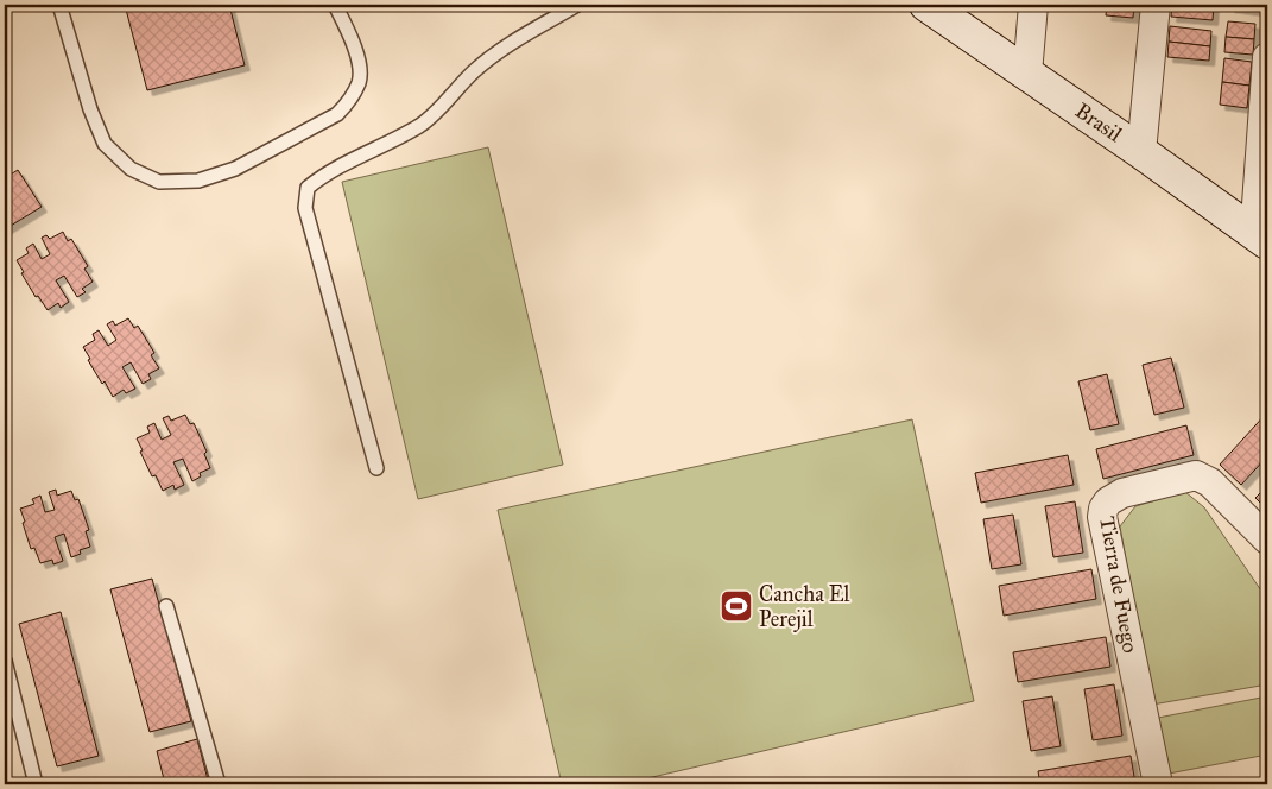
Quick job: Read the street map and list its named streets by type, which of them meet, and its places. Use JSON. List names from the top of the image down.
{
  "streets": {
    "main road": ["Brasil"],
    "street": ["Tierra de Fuego"]
  },
  "places": {
    "sports": ["Cancha El Perejil"]
  }
}
